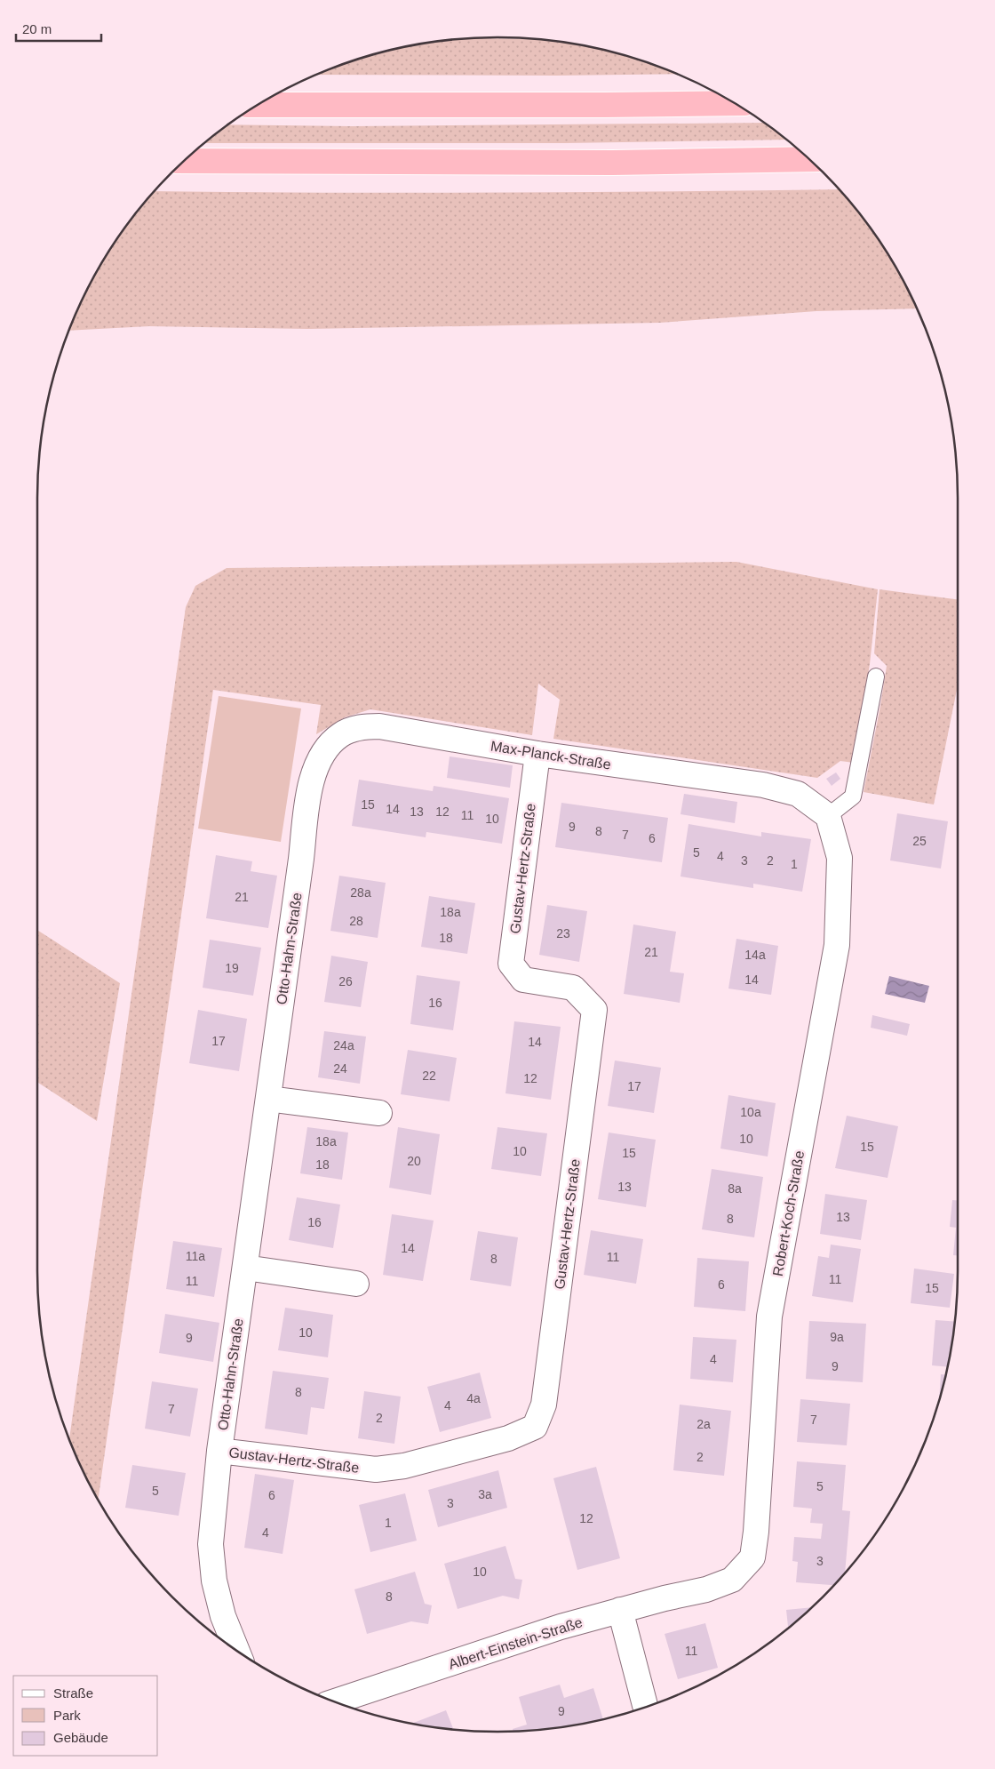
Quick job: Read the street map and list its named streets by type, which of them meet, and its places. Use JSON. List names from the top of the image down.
{
  "streets": {
    "street": [
      "Max-Planck-Straße",
      "Gustav-Hertz-Straße",
      "Otto-Hahn-Straße",
      "Robert-Koch-Straße",
      "Albert-Einstein-Straße"
    ]
  },
  "crossings": [
    ["Max-Planck-Straße", "Gustav-Hertz-Straße"],
    ["Max-Planck-Straße", "Otto-Hahn-Straße"],
    ["Max-Planck-Straße", "Robert-Koch-Straße"],
    ["Gustav-Hertz-Straße", "Otto-Hahn-Straße"],
    ["Robert-Koch-Straße", "Albert-Einstein-Straße"]
  ],
  "house_numbers": [
    "15",
    "14",
    "13",
    "12",
    "11",
    "10",
    "9",
    "8",
    "7",
    "6",
    "25",
    "5",
    "4",
    "3",
    "2",
    "1",
    "28a",
    "21",
    "18a",
    "28",
    "23",
    "18",
    "21",
    "14a",
    "19",
    "14",
    "26",
    "16",
    "17",
    "14",
    "24a",
    "24",
    "22",
    "12",
    "17",
    "10a",
    "10",
    "18a",
    "15",
    "10",
    "15",
    "20",
    "18",
    "13",
    "8a",
    "13",
    "8",
    "16",
    "14",
    "11a",
    "11",
    "8",
    "11",
    "11",
    "6",
    "15",
    "10",
    "9a",
    "9",
    "4",
    "9",
    "8",
    "4a",
    "4",
    "7",
    "2",
    "7",
    "2a",
    "2",
    "5",
    "5",
    "3a",
    "6",
    "3",
    "12",
    "1",
    "4",
    "3",
    "10",
    "8",
    "11",
    "9"
  ],
  "legend": ["Straße", "Park", "Gebäude"],
  "scale_bar": "20 m"
}
